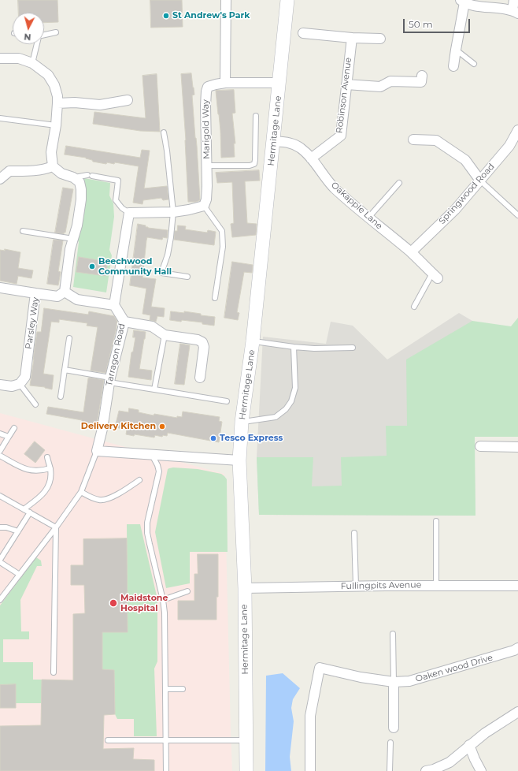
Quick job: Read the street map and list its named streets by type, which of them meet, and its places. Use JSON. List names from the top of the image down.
{
  "streets": {
    "main road": ["Hermitage Lane"],
    "street": [
      "Robinson Avenue",
      "Marigold Way",
      "Springwood Road",
      "Oakapple Lane",
      "Parsley Way",
      "Tarragon Road",
      "Fullingpits Avenue",
      "Oaken wood Drive"
    ]
  },
  "crossings": [
    ["Robinson Avenue", "Oakapple Lane"],
    ["Marigold Way", "Hermitage Lane"],
    ["Hermitage Lane", "Oakapple Lane"],
    ["Hermitage Lane", "Fullingpits Avenue"],
    ["Springwood Road", "Oakapple Lane"]
  ],
  "places": [
    "St Andrew's Park",
    "Beechwood Community Hall",
    "Delivery Kitchen",
    "Tesco Express",
    "Maidstone Hospital"
  ],
  "scale_bar": "50 m",
  "north": "bottom"
}
